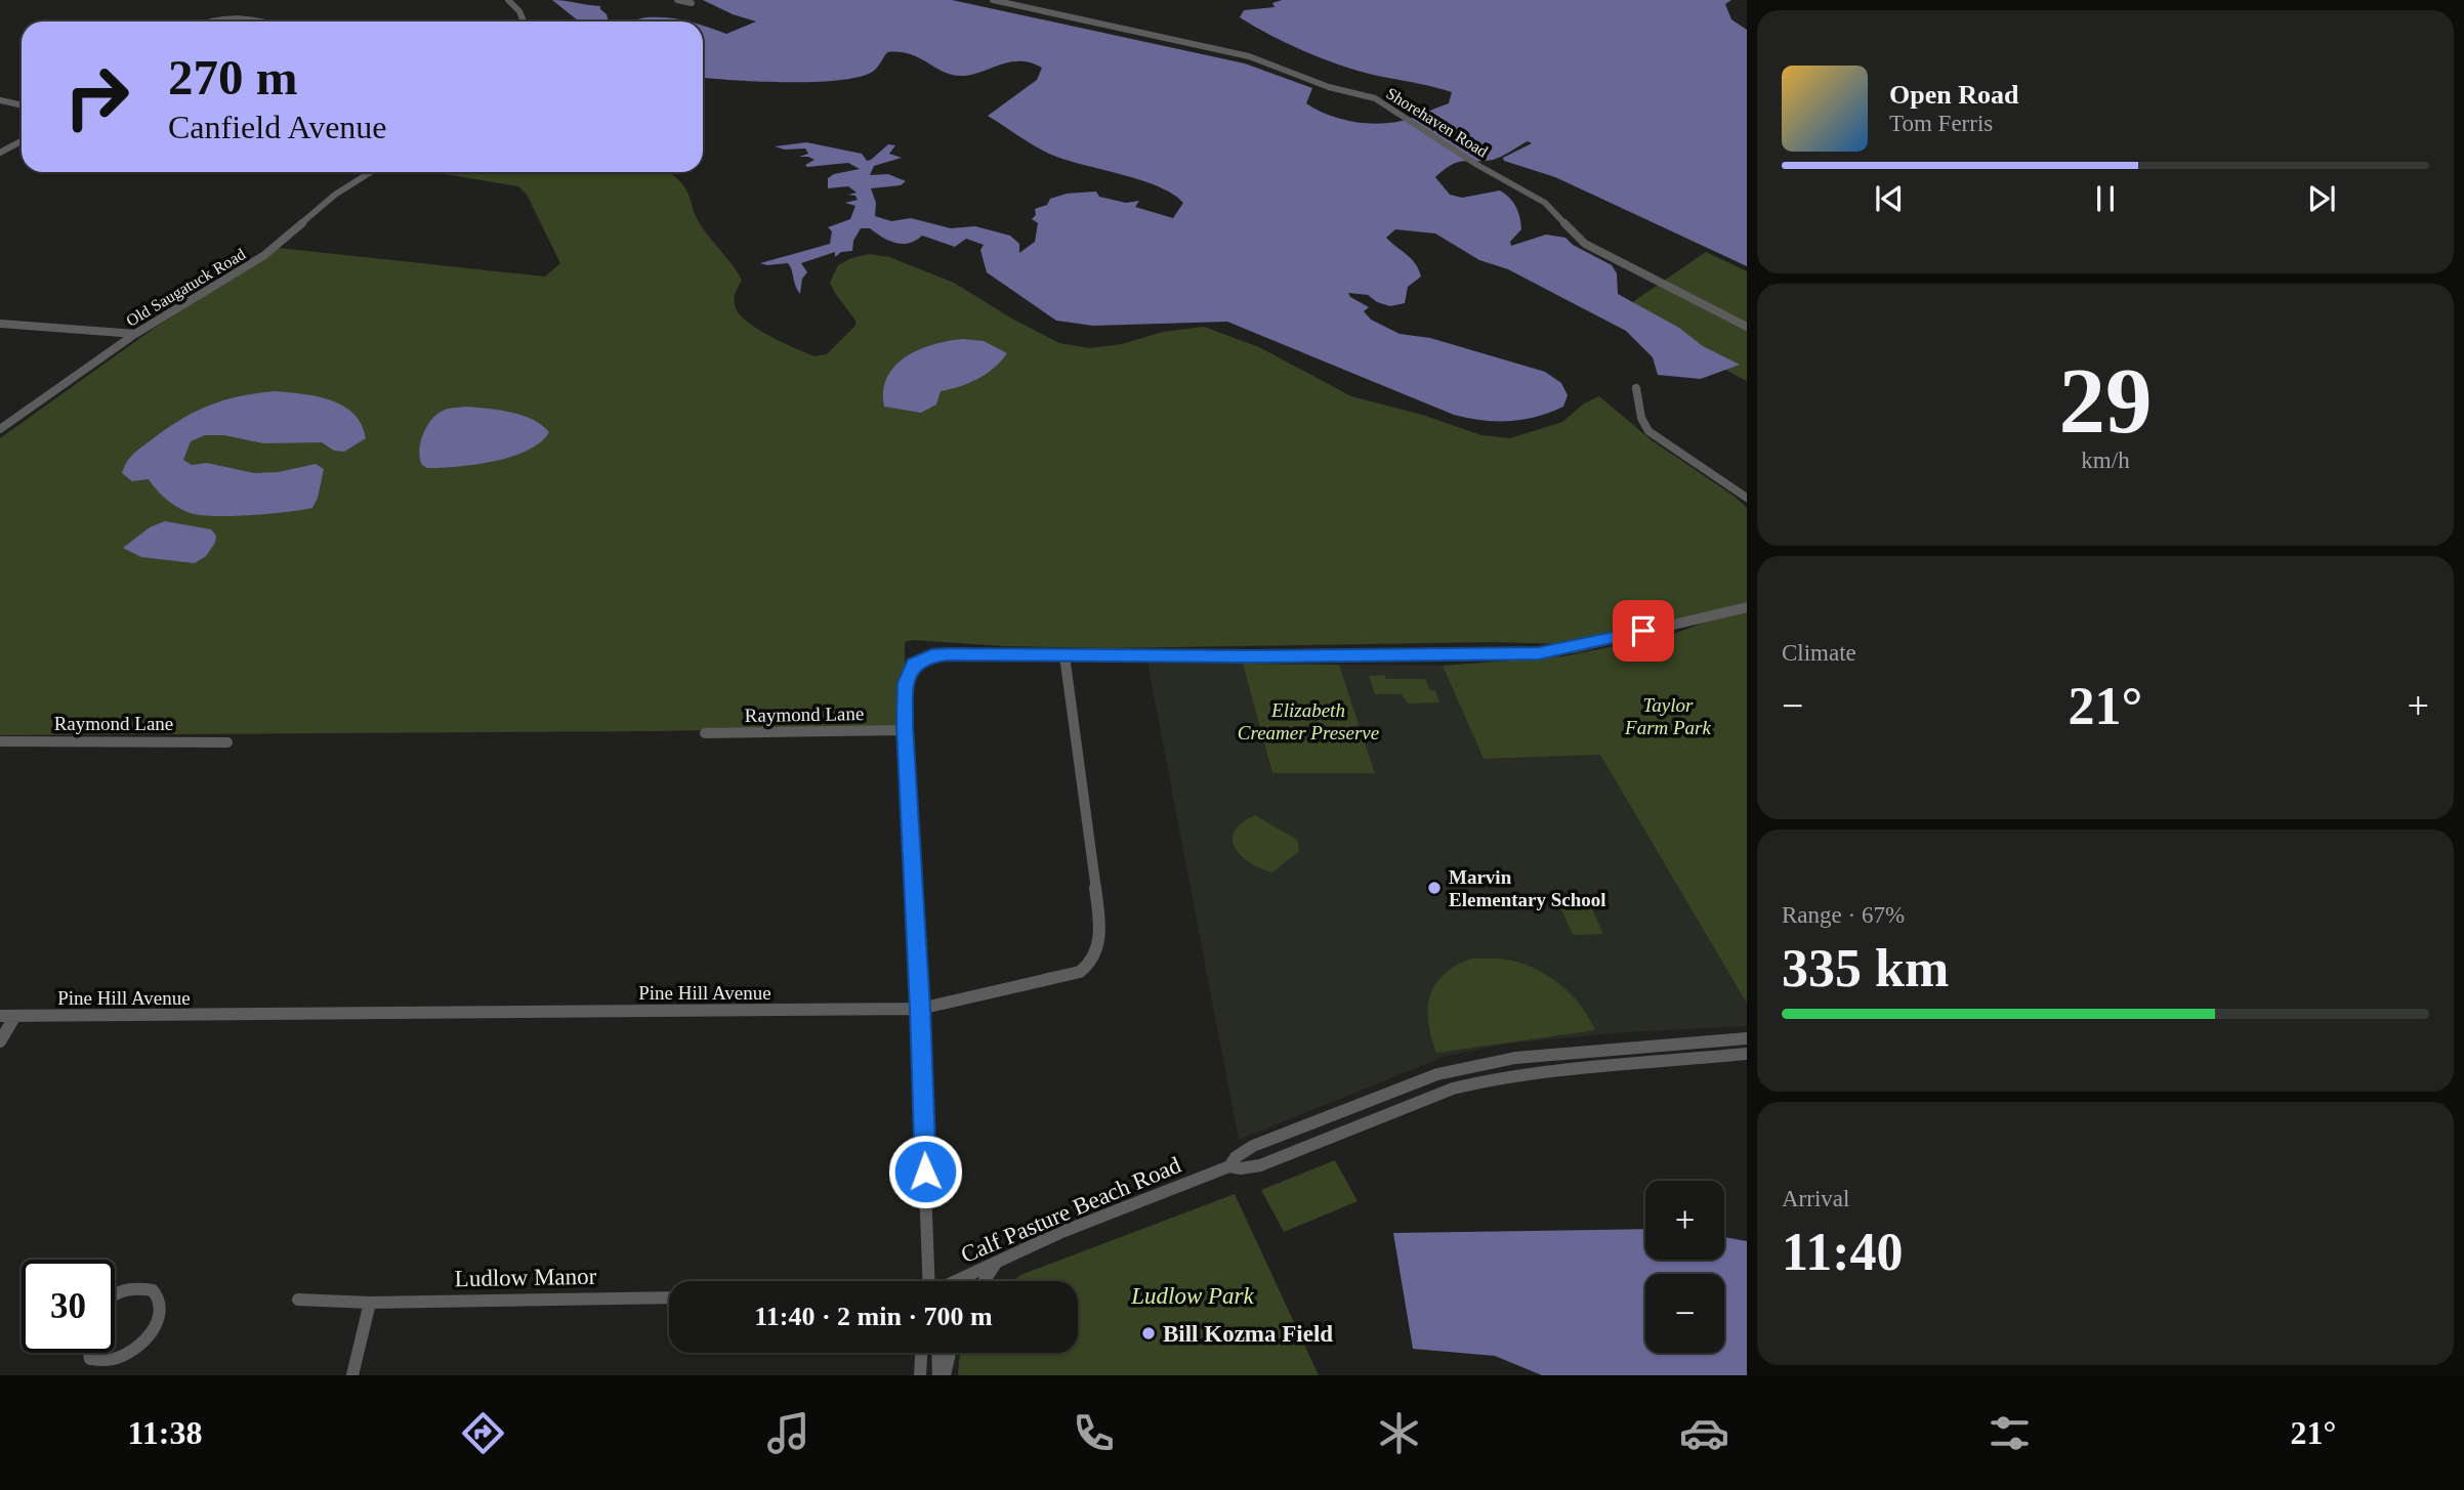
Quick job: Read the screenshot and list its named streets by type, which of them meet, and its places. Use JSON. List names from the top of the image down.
{
  "streets": {
    "street": [
      "Shorehaven Road",
      "Old Saugatuck Road",
      "Raymond Lane",
      "Pine Hill Avenue",
      "Calf Pasture Beach Road",
      "Ludlow Manor"
    ]
  },
  "parks": ["Taylor Farm Park", "Elizabeth Creamer Preserve", "Ludlow Park"],
  "places": ["Marvin Elementary School", "Bill Kozma Field"],
  "page": {
    "turn": ["270 m", "Canfield Avenue"],
    "song": ["Open Road", "Tom Ferris"],
    "tile": [
      ["29", "km/h"],
      "Climate",
      ["Range · 67%", "335 km"],
      ["Arrival", "11:40"]
    ],
    "heat": ["−", "21°", "+"],
    "map_buttons": ["+", "−"],
    "limit": "30",
    "trip": "11:40 · 2 min · 700 m",
    "tabs": ["11:38", "21°"]
  }
}
